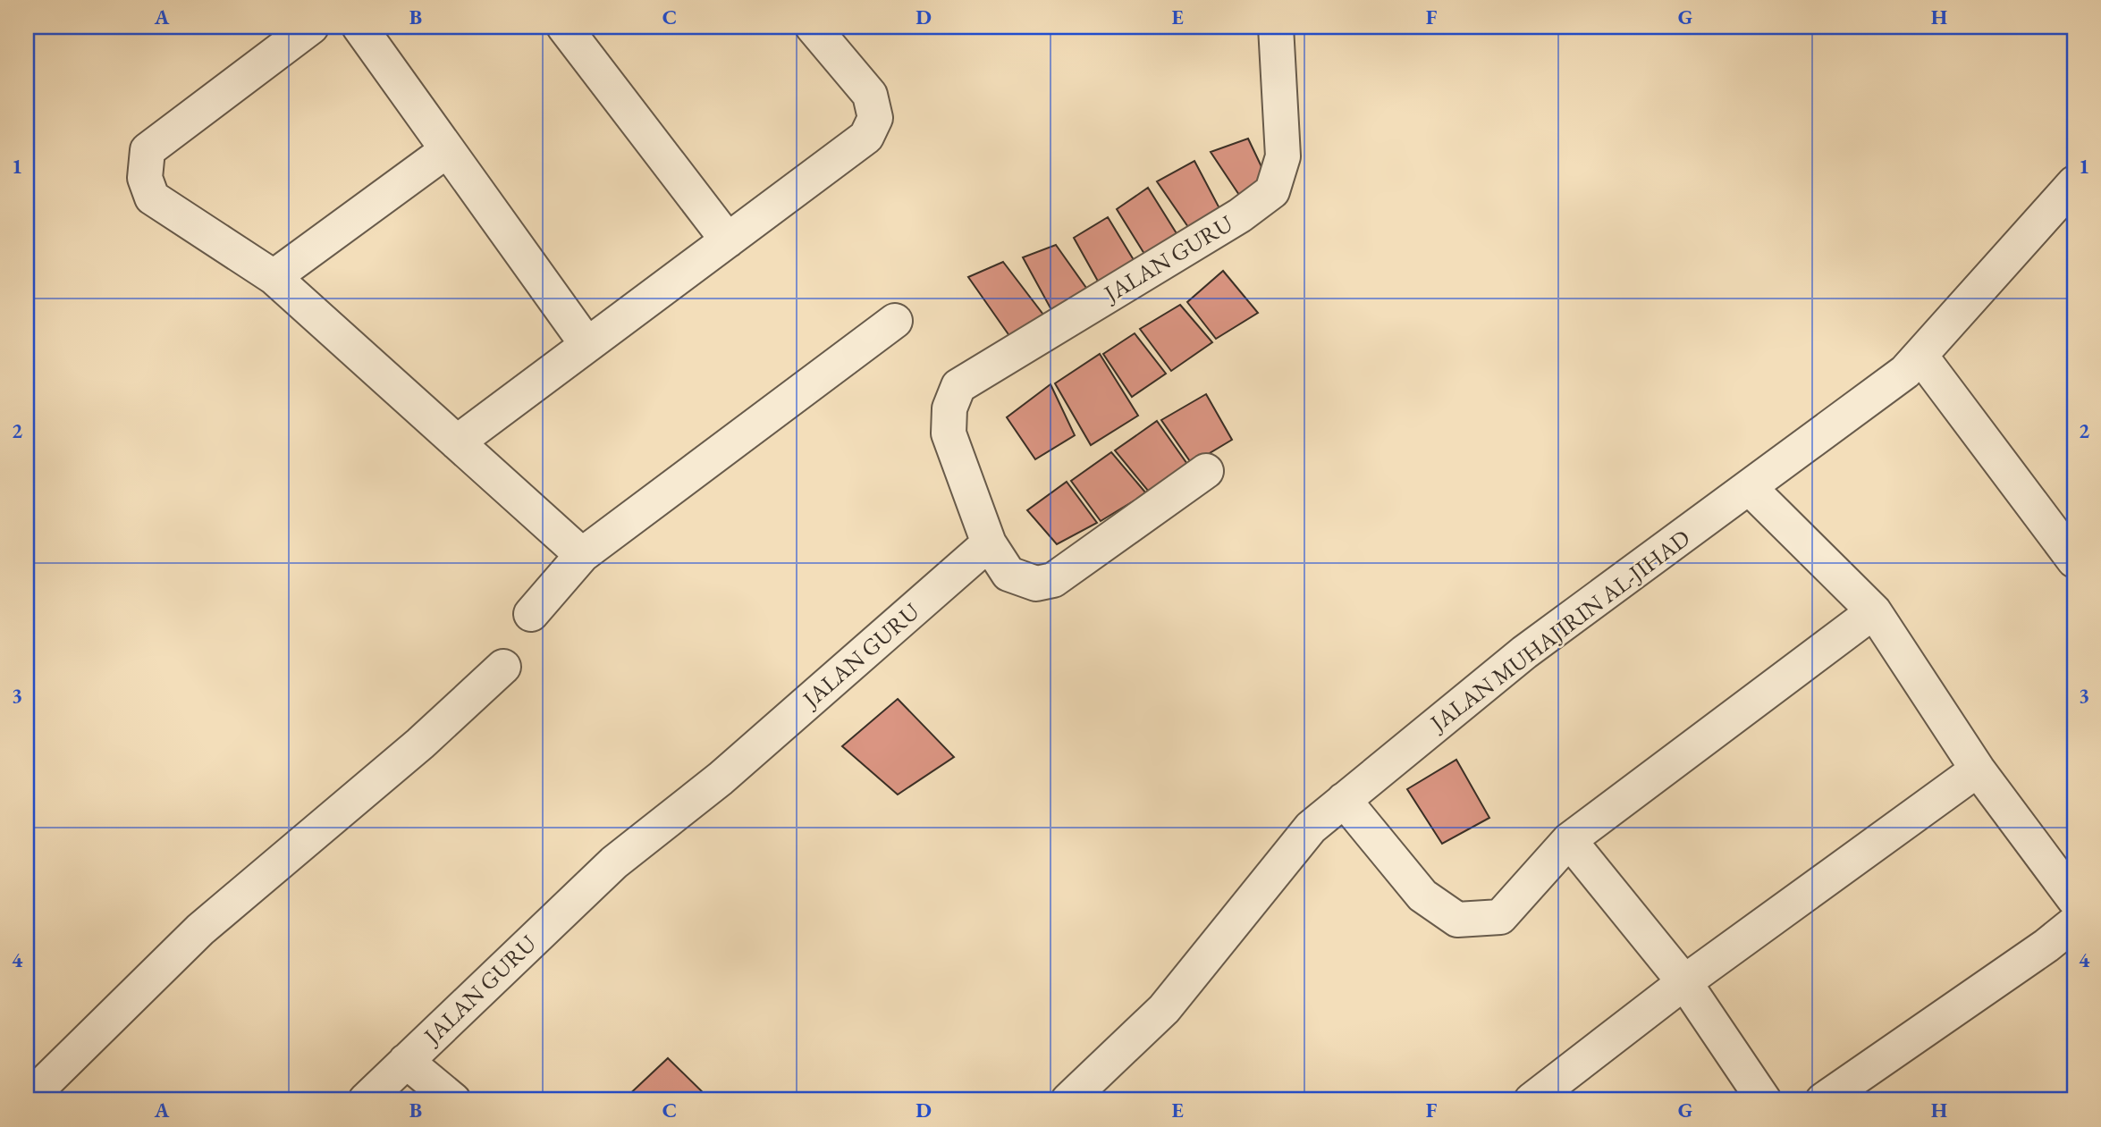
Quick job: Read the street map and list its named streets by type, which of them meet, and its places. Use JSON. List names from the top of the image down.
{
  "streets": {
    "street": ["JALAN GURU", "JALAN MUHAJIRIN AL-JIHAD"]
  },
  "grid": {
    "columns": [
      "A",
      "B",
      "C",
      "D",
      "E",
      "F",
      "G",
      "H"
    ],
    "rows": [
      "1",
      "2",
      "3",
      "4"
    ]
  }
}
